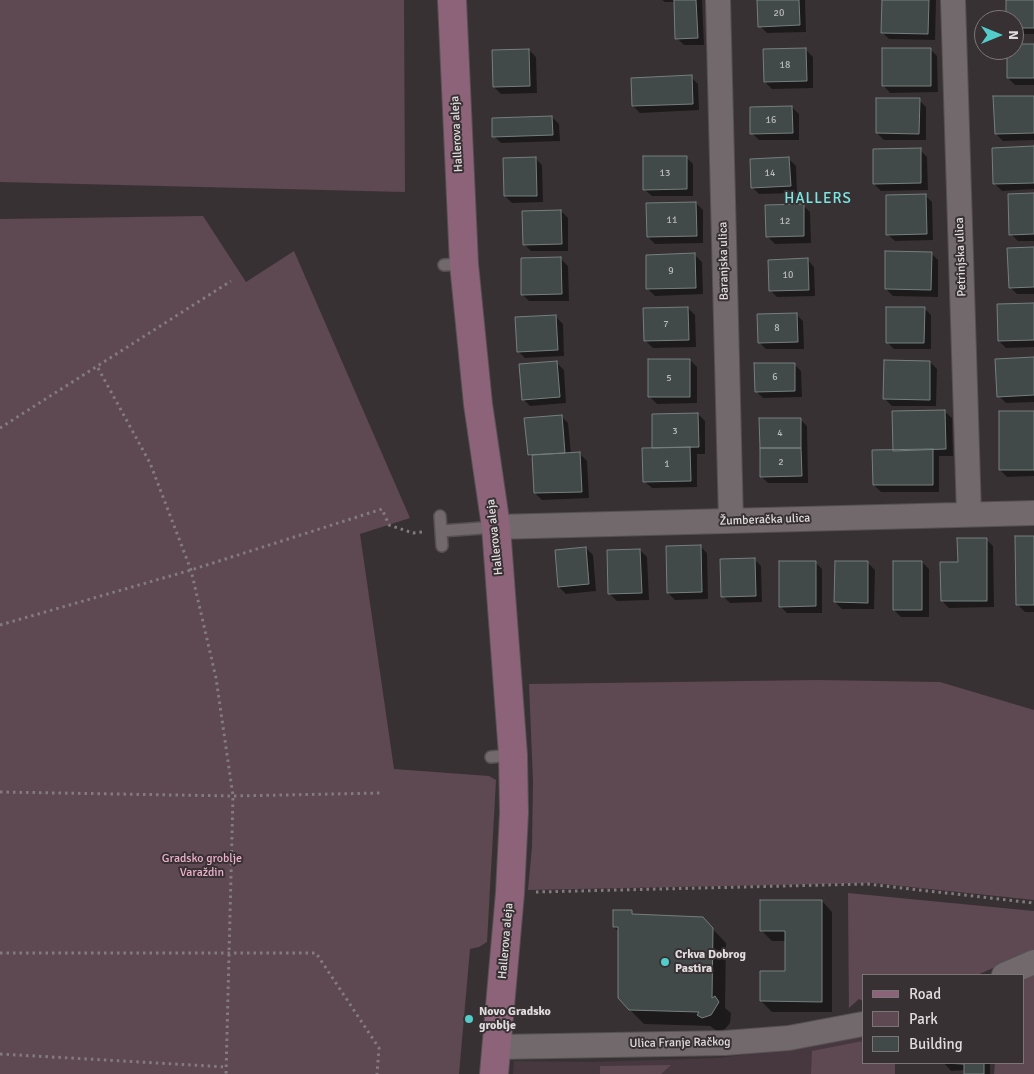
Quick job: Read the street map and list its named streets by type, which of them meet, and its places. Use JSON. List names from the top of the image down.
{
  "streets": {
    "main road": ["Hallerova aleja"],
    "street": [
      "Petrinjska ulica",
      "Baranjska ulica",
      "Žumberačka ulica",
      "Ulica Franje Račkog"
    ]
  },
  "crossings": [
    ["Hallerova aleja", "Žumberačka ulica"],
    ["Hallerova aleja", "Ulica Franje Račkog"],
    ["Petrinjska ulica", "Žumberačka ulica"],
    ["Baranjska ulica", "Žumberačka ulica"]
  ],
  "districts": ["HALLERS"],
  "parks": ["Gradsko groblje Varaždin"],
  "places": ["Crkva Dobrog Pastira", "Novo Gradsko groblje"],
  "house_numbers": [
    "20",
    "18",
    "16",
    "13",
    "14",
    "11",
    "12",
    "9",
    "10",
    "7",
    "8",
    "6",
    "5",
    "3",
    "4",
    "2",
    "1"
  ],
  "legend": ["Road", "Park", "Building"],
  "north": "right"
}
